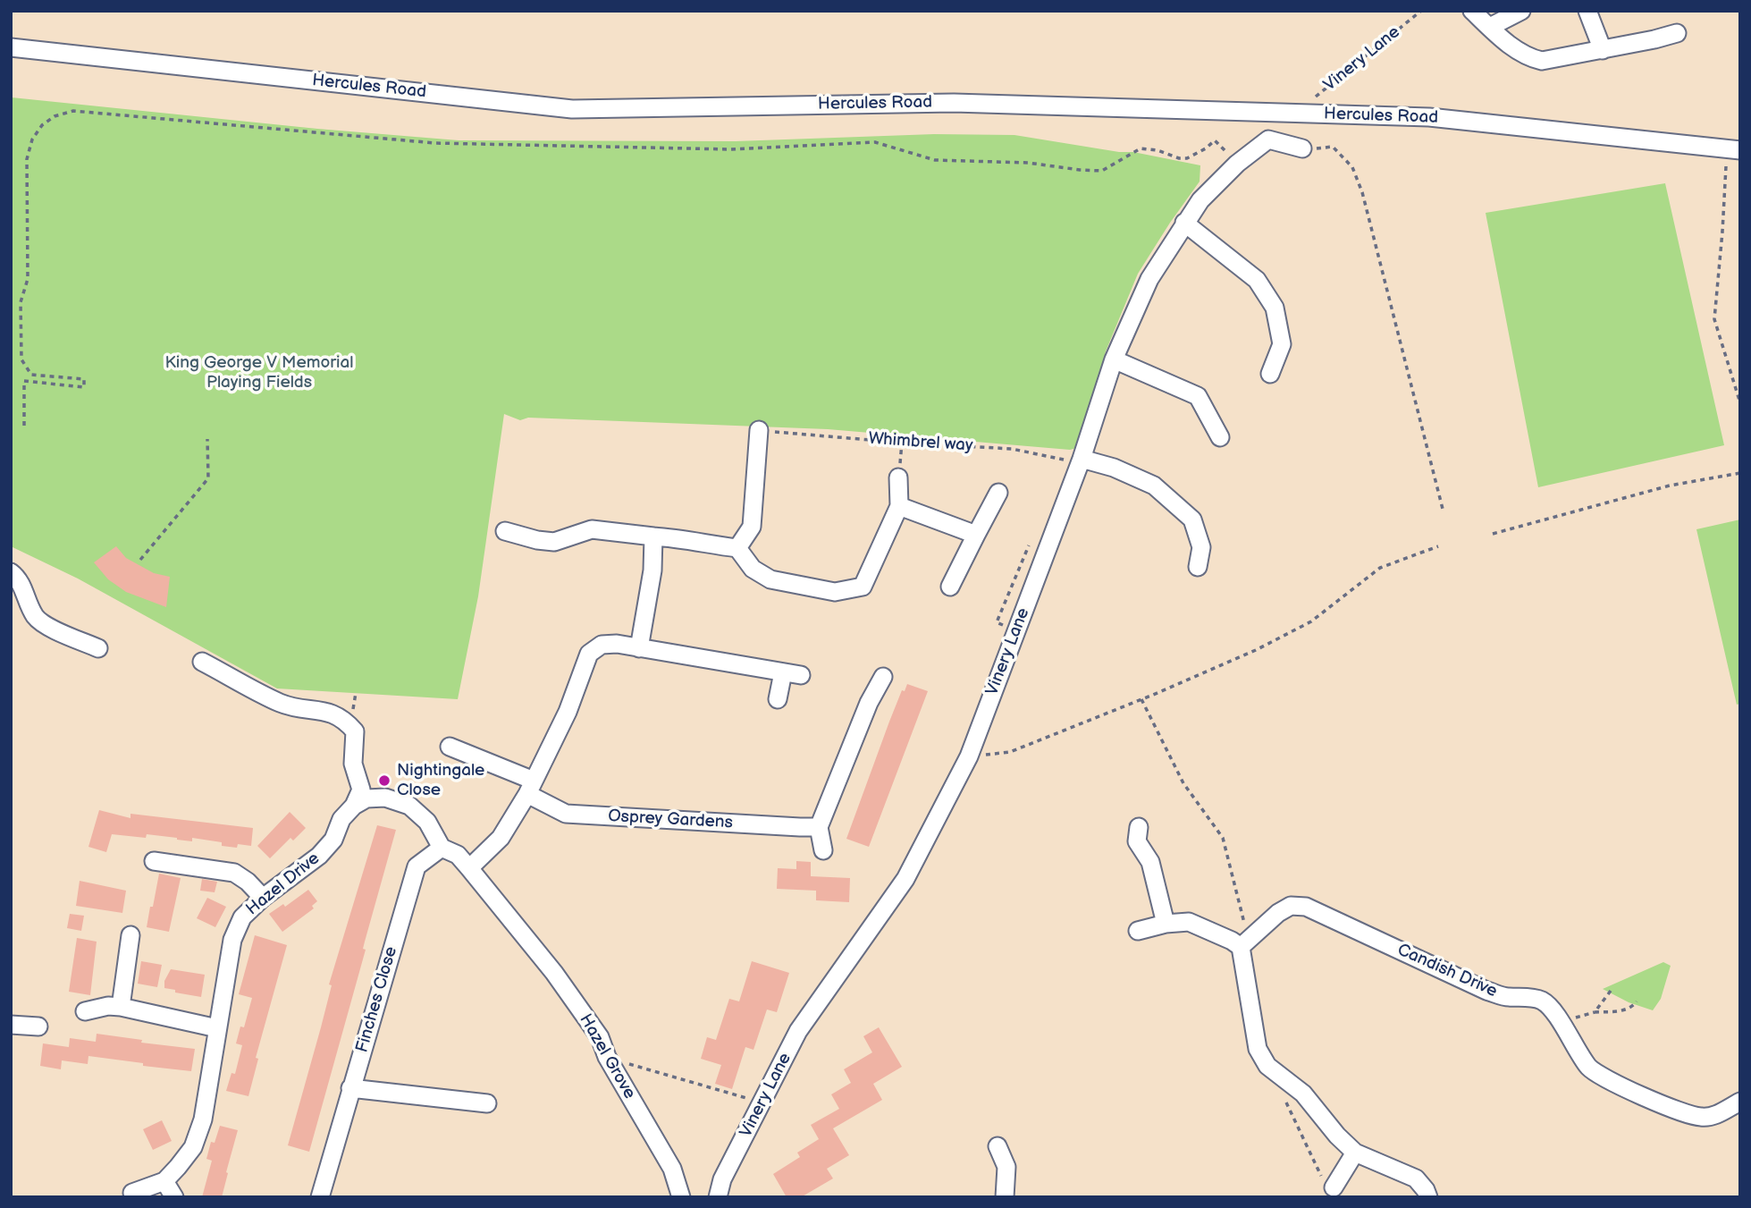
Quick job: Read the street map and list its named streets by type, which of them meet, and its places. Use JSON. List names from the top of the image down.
{
  "streets": {
    "street": [
      "Vinery Lane",
      "Hercules Road",
      "Osprey Gardens",
      "Hazel Drive",
      "Candish Drive",
      "Finches Close",
      "Hazel Grove"
    ],
    "path": ["Whimbrel way"]
  },
  "crossings": [
    ["Vinery Lane", "Whimbrel way"]
  ],
  "parks": ["King George V Memorial Playing Fields"],
  "places": ["Nightingale Close"]
}
